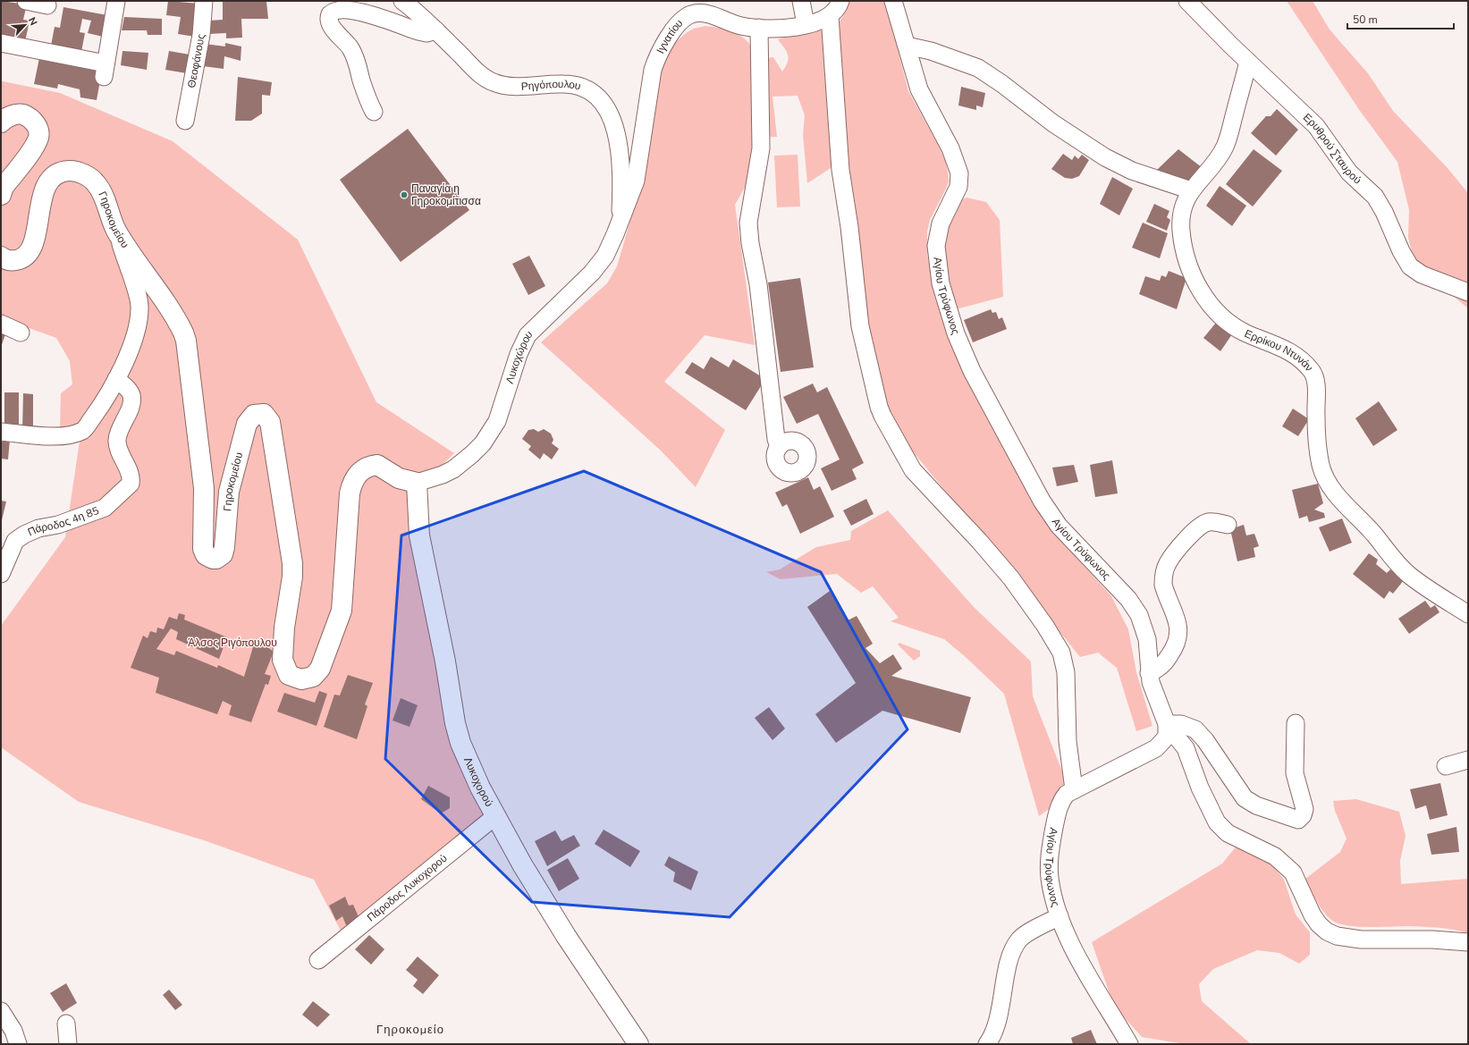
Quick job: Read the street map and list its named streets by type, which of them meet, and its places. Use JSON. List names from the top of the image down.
{
  "streets": {
    "street": [
      "Ιγνατίου",
      "Θεοφάνους",
      "Ρηγόπουλου",
      "Ερυθρού Σταυρού",
      "Γηροκομείου",
      "Αγίου Τρύφωνος",
      "Ερρίκου Ντυνάν",
      "Λυκοχώρου",
      "Πάροδος 4η 85",
      "Λυκοχορού",
      "Πάροδος Λυκοχορού"
    ]
  },
  "crossings": [
    ["Ιγνατίου", "Ρηγόπουλου"],
    ["Ιγνατίου", "Λυκοχώρου"],
    ["Ρηγόπουλου", "Λυκοχώρου"],
    ["Ερυθρού Σταυρού", "Ερρίκου Ντυνάν"],
    ["Γηροκομείου", "Λυκοχώρου"],
    ["Γηροκομείου", "Λυκοχορού"],
    ["Λυκοχώρου", "Λυκοχορού"],
    ["Λυκοχορού", "Πάροδος Λυκοχορού"]
  ],
  "districts": ["Γηροκομείο"],
  "parks": ["Άλσος Ριγόπουλου"],
  "places": ["Παναγία η Γηροκομίτισσα"],
  "scale_bar": "50 m",
  "north": "top right"
}
